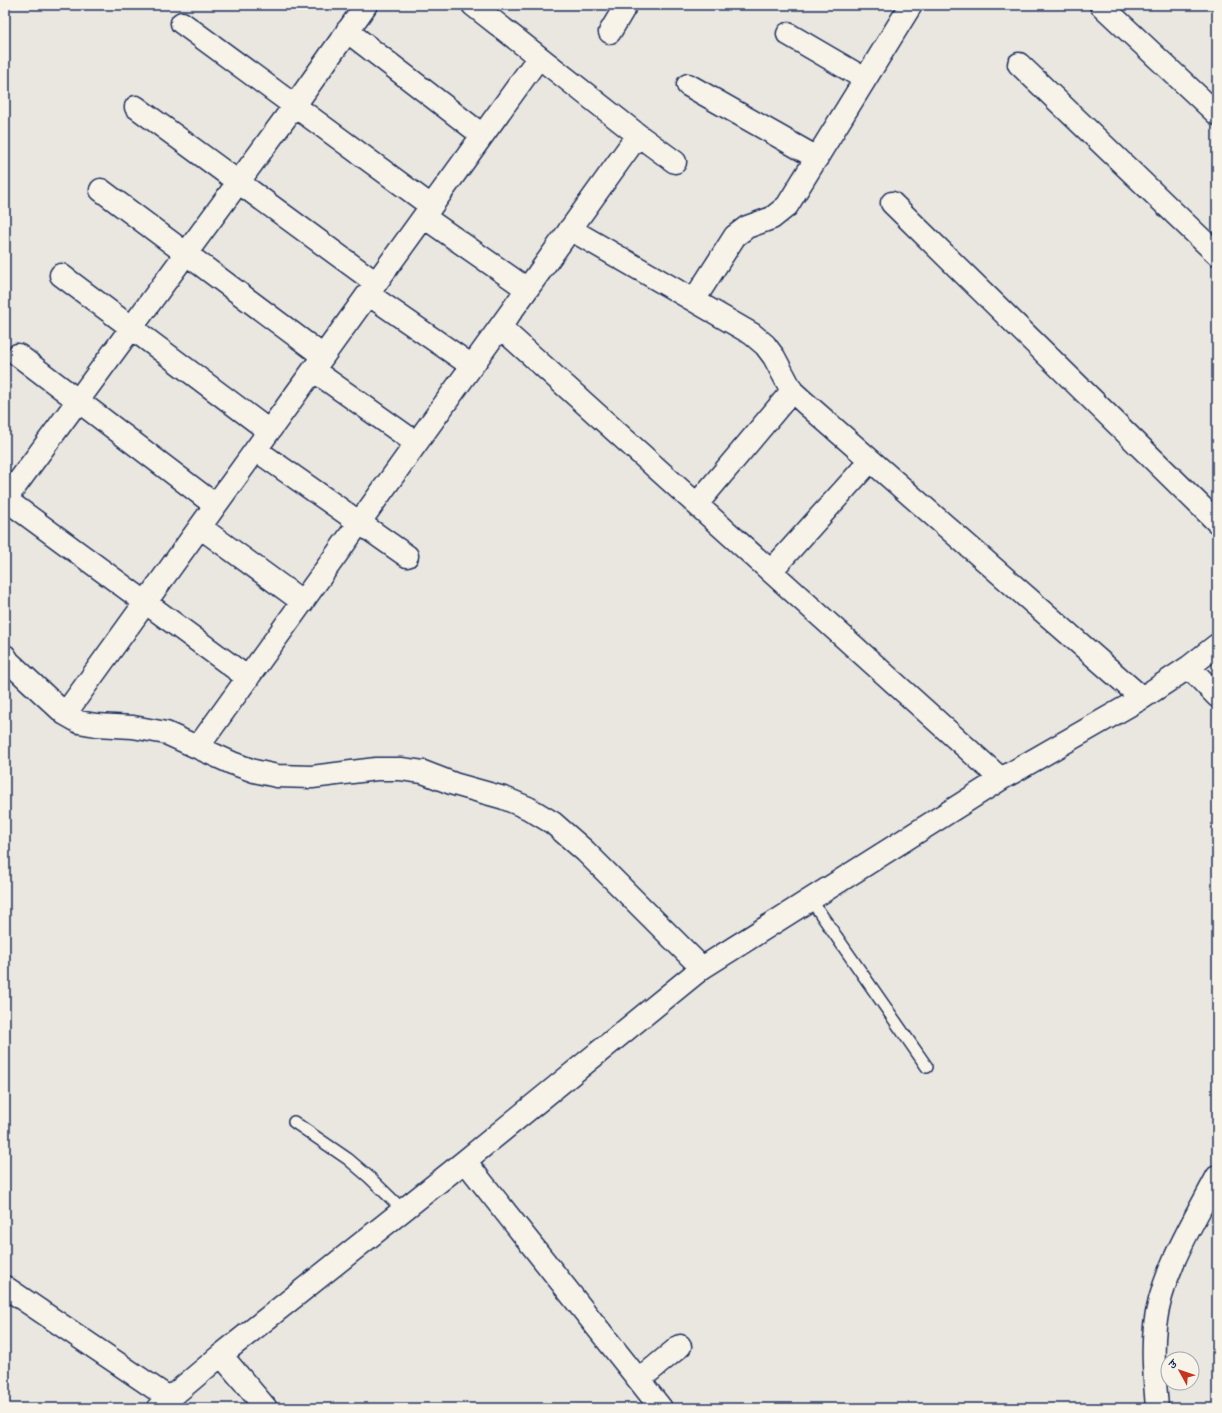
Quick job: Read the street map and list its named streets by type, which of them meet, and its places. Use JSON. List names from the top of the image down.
{
  "north": "top left"
}
